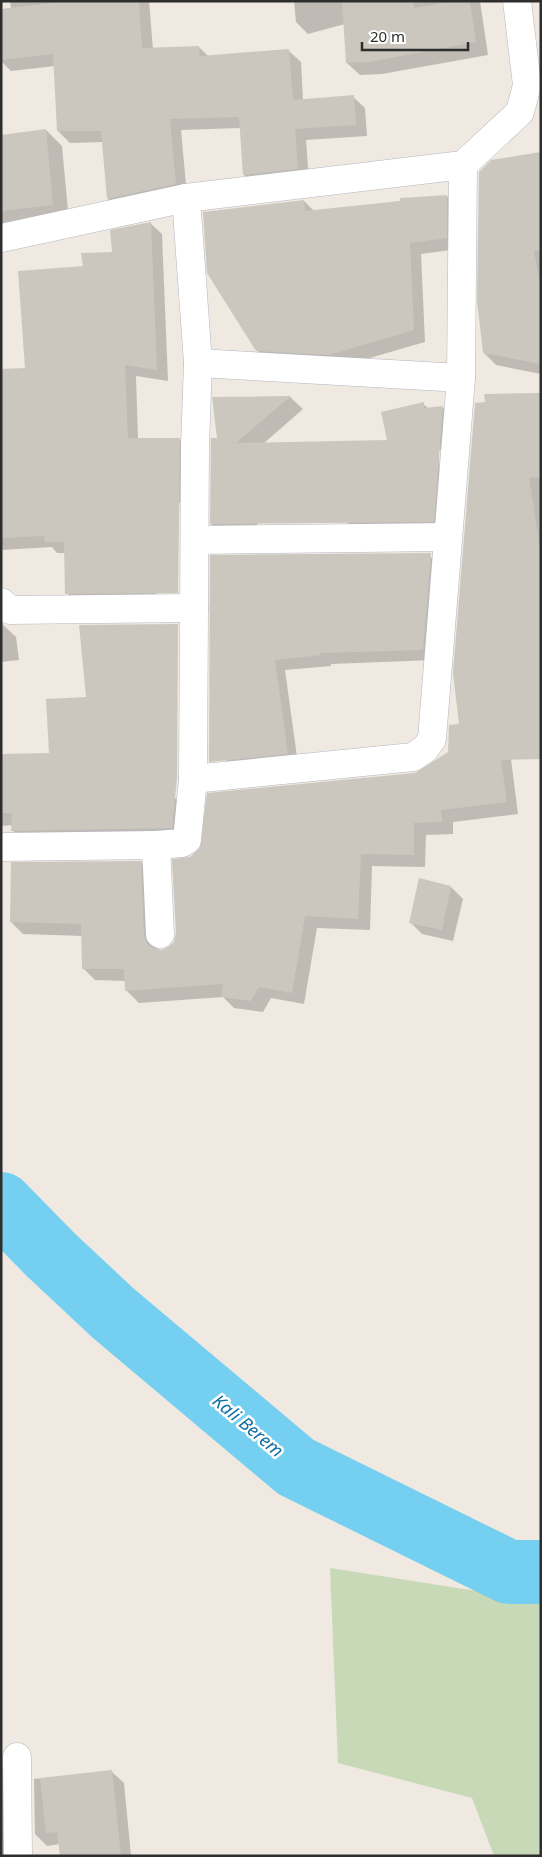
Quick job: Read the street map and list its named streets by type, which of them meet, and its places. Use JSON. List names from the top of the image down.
{
  "water": ["Kali Berem"],
  "scale_bar": "20 m"
}
